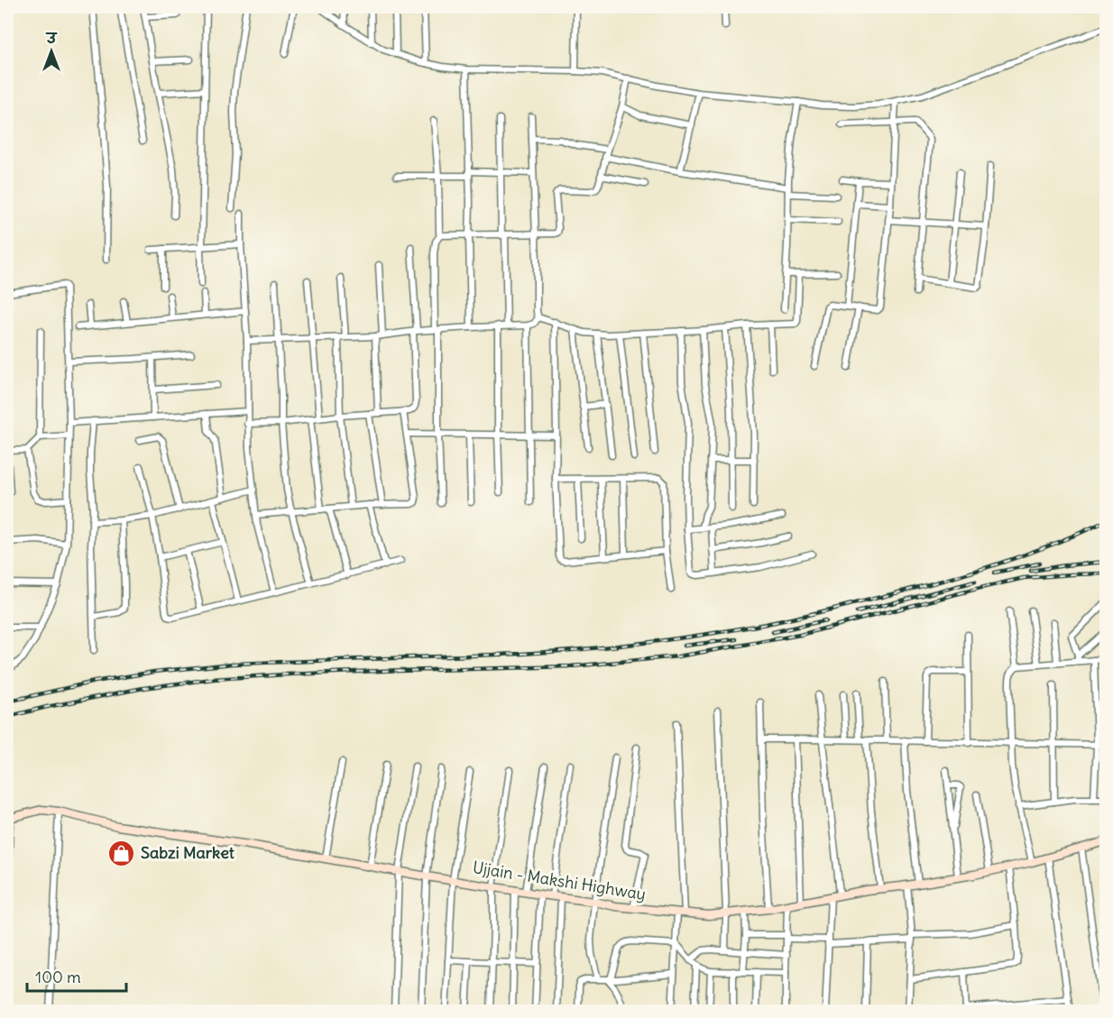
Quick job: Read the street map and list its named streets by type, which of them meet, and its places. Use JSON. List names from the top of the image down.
{
  "streets": {
    "main road": ["Ujjain - Makshi Highway"]
  },
  "places": {
    "shop": ["Sabzi Market"]
  },
  "scale_bar": "100 m",
  "north": "top"
}
